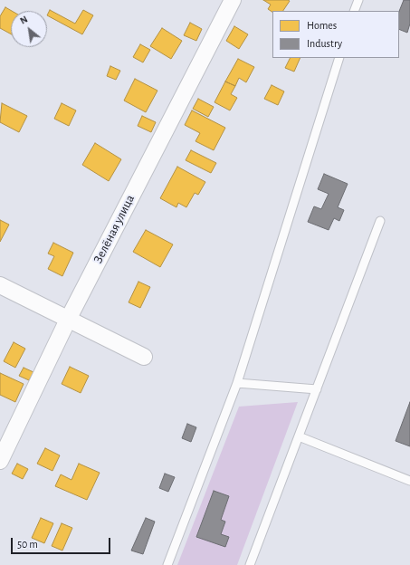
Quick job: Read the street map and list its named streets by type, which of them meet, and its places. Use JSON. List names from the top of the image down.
{
  "streets": {
    "street": ["Зелёная улица"]
  },
  "legend": ["Homes", "Industry"],
  "scale_bar": "50 m",
  "north": "top left"
}
